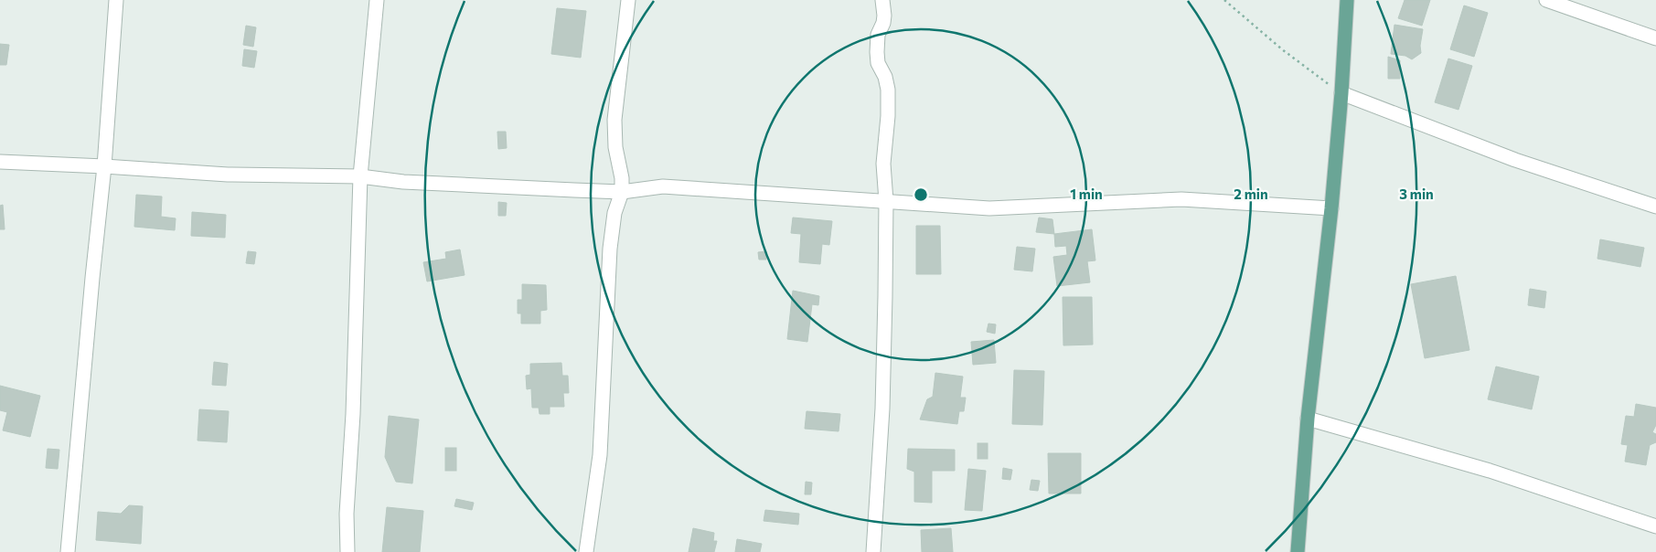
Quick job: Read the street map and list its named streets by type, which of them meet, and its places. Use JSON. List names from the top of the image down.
{
  "rings": ["1 min", "2 min", "3 min"]
}
